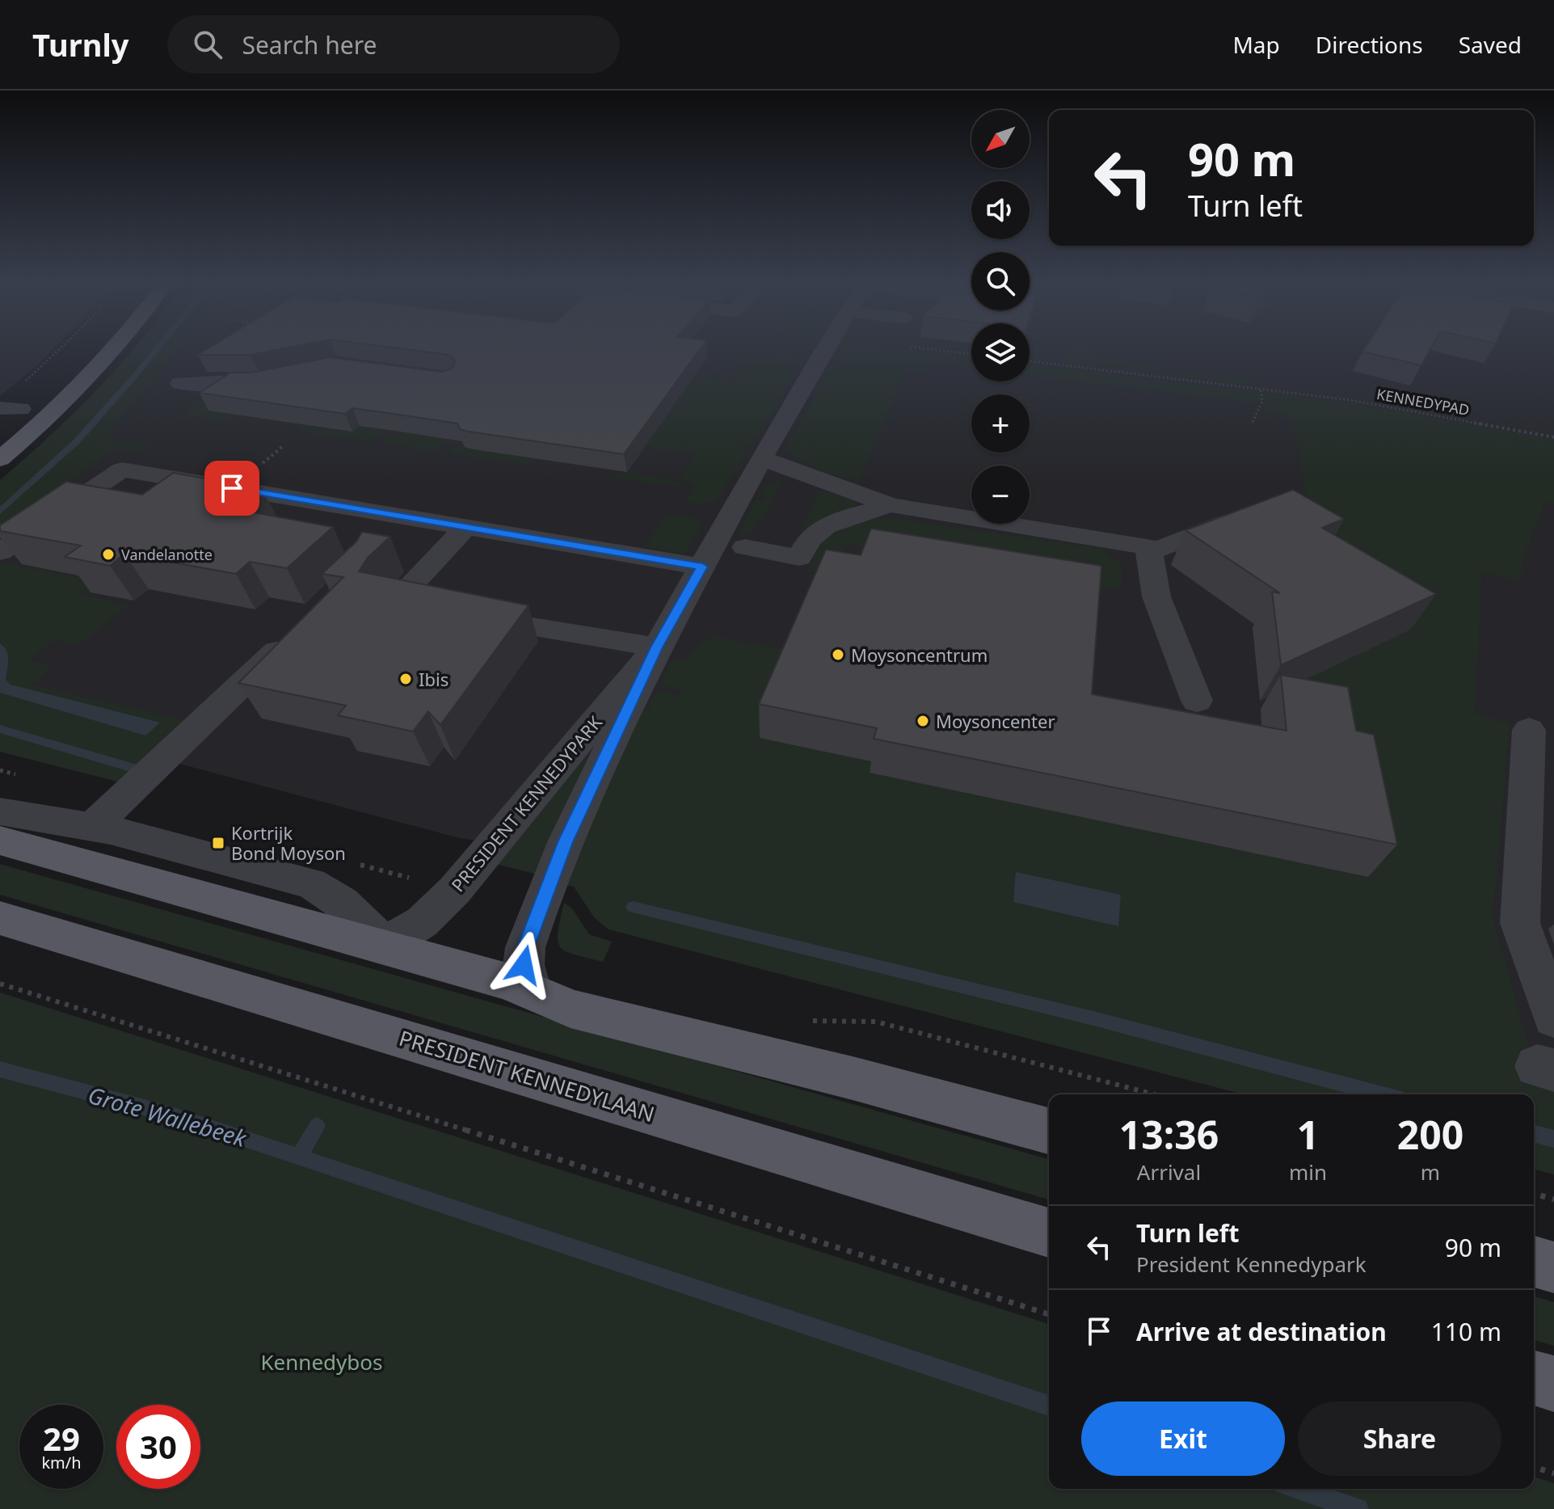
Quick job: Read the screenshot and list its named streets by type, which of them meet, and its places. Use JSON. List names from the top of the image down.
{
  "streets": {
    "main road": ["PRESIDENT KENNEDYLAAN"],
    "street": ["PRESIDENT KENNEDYPARK"],
    "path": ["KENNEDYPAD"]
  },
  "water": ["Grote Wallebeek"],
  "parks": ["Kennedybos"],
  "places": {
    "other": [
      "Vandelanotte",
      "Moysoncentrum",
      "Ibis",
      "Moysoncenter"
    ],
    "transit": ["Kortrijk Bond Moyson"]
  },
  "north": "bottom left",
  "page": {
    "header": "Turnly",
    "search": "Search here",
    "nav": ["Map", "Directions", "Saved"],
    "map_buttons": ["+", "−"],
    "turn": ["90 m", "Turn left"],
    "eta": [
      "13:36",
      "Arrival",
      "1",
      "min",
      "200",
      "m"
    ],
    "list": [
      {
        "name": "Turn left",
        "note": "President Kennedypark",
        "value": "90 m"
      },
      {
        "name": "Arrive at destination",
        "value": "110 m"
      }
    ],
    "buttons": ["Exit", "Share"],
    "speed": "29 km/h",
    "limit": "30"
  }
}
